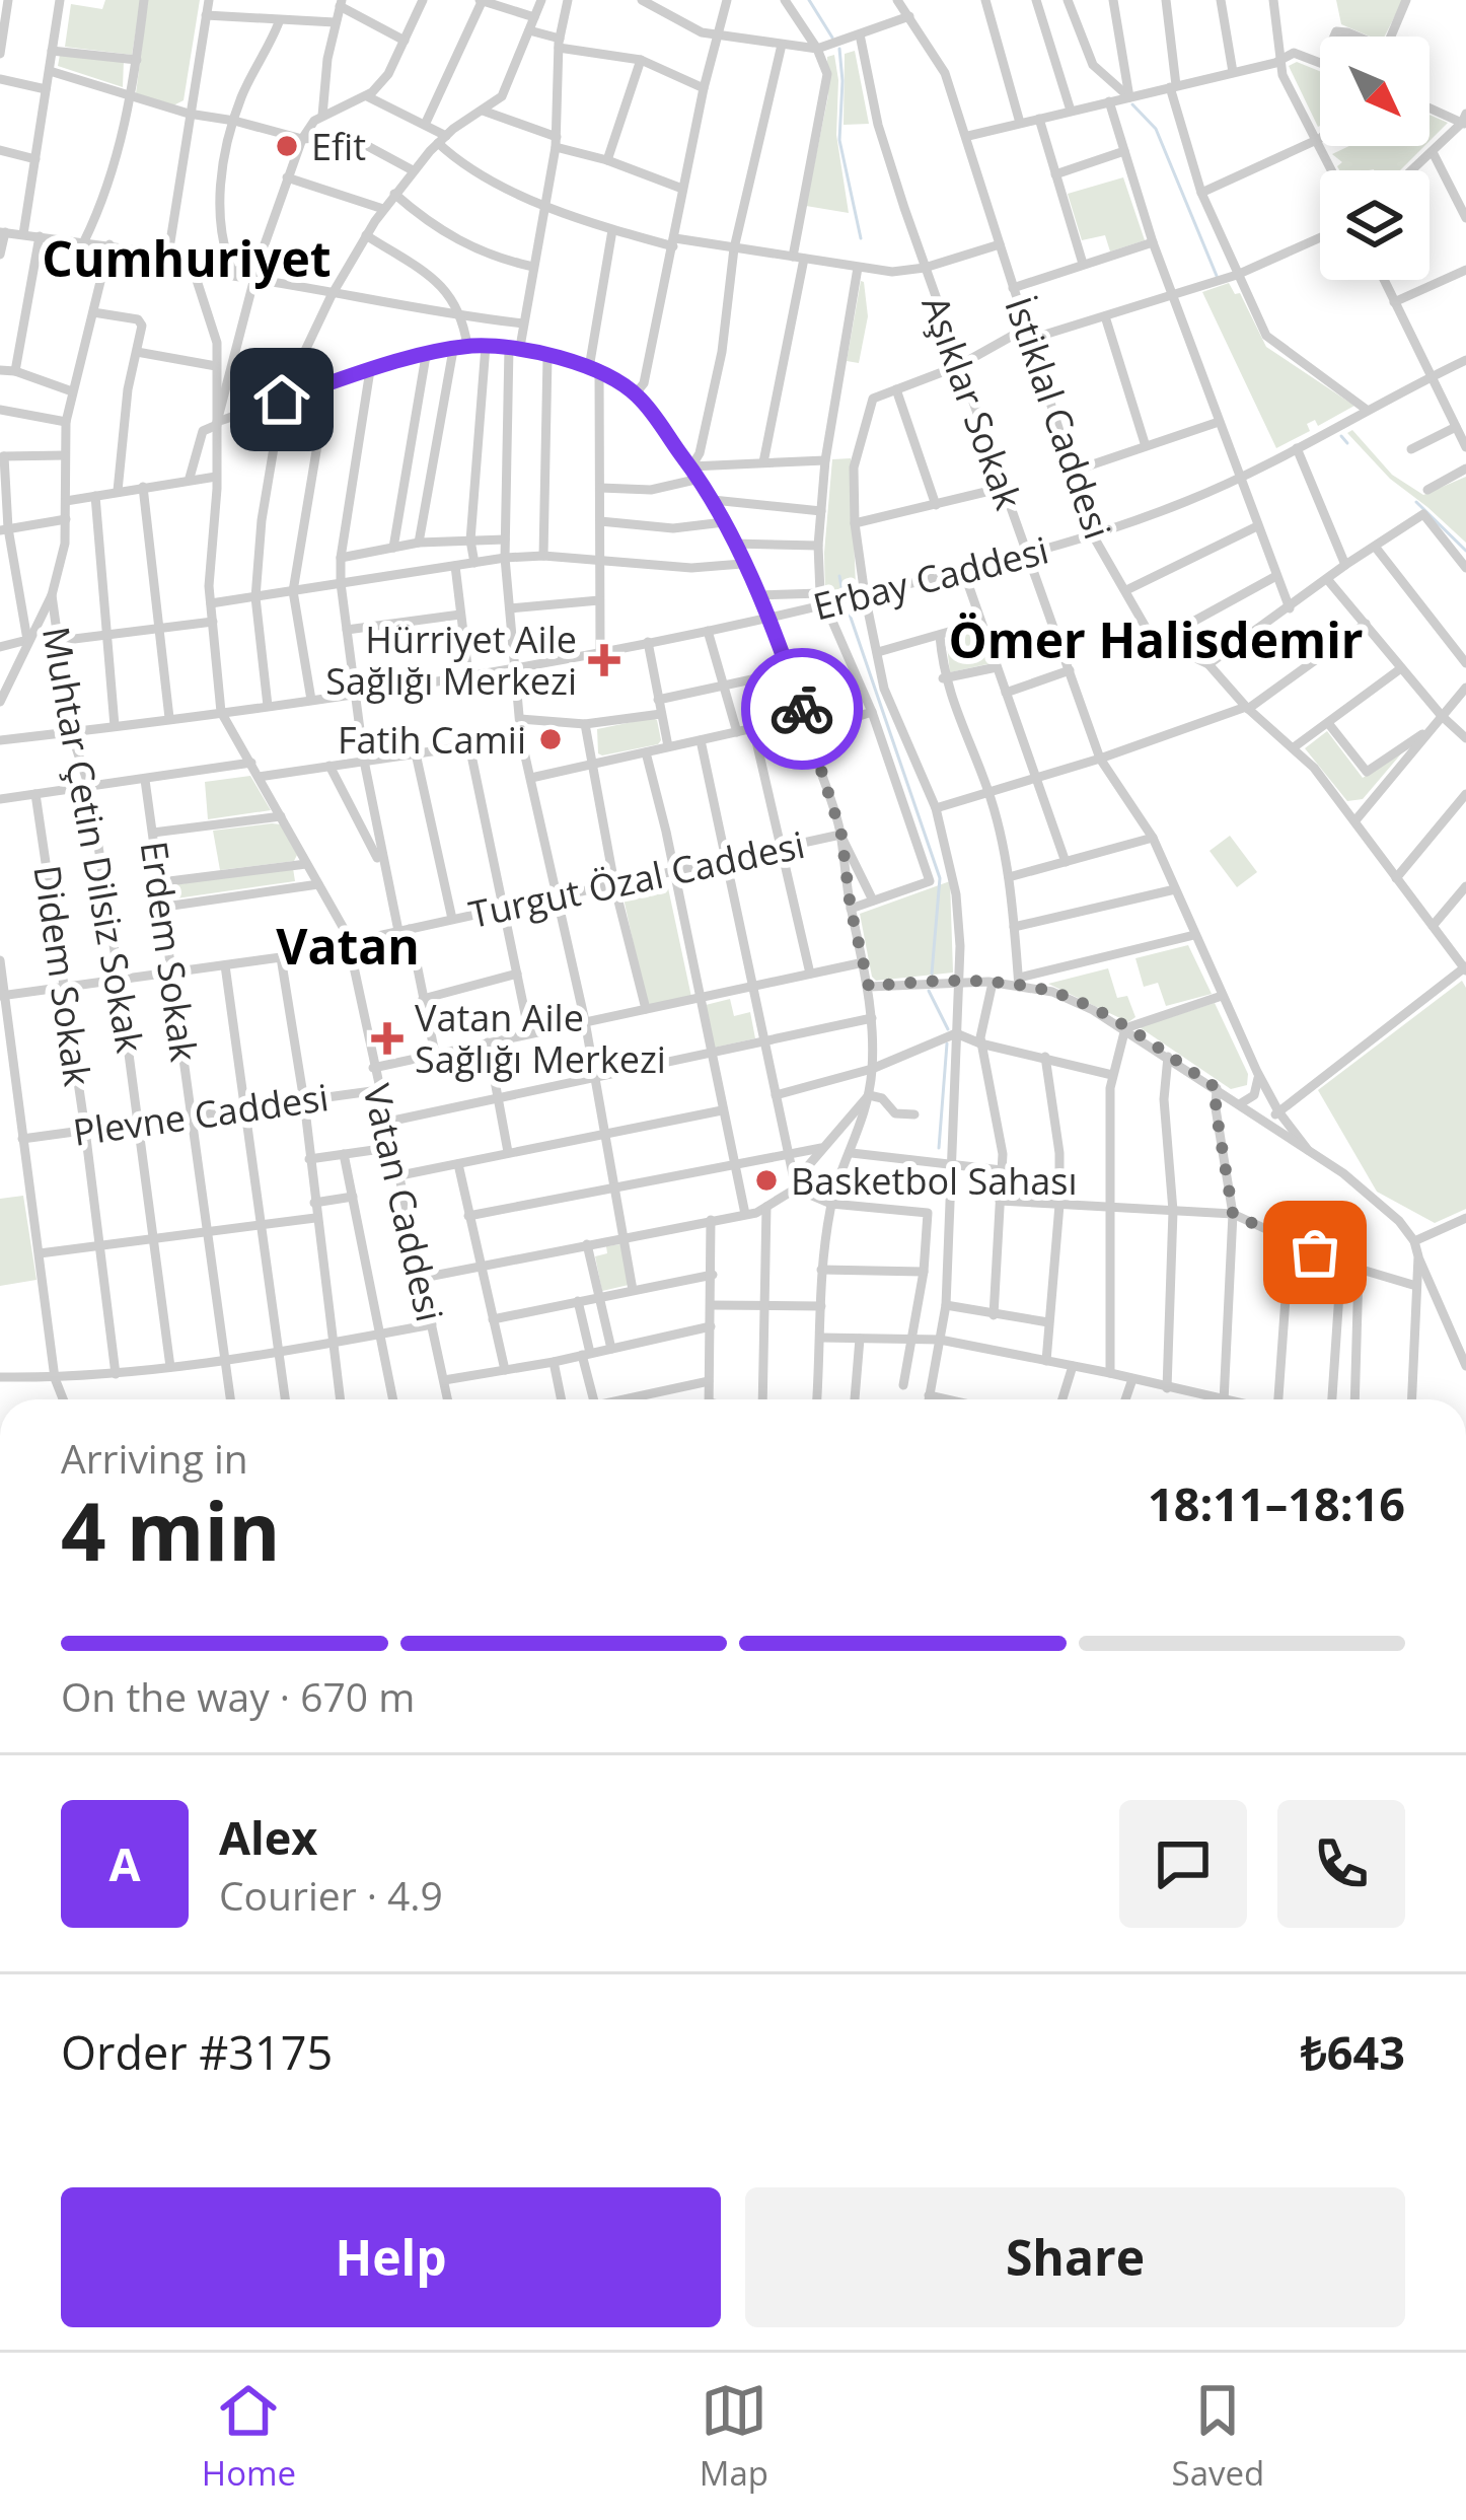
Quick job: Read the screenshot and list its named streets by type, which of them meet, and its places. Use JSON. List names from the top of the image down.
{
  "streets": {
    "street": [
      "Aşıklar Sokak",
      "İstiklal Caddesi",
      "Erbay Caddesi",
      "Muhtar Çetin Dilsiz Sokak",
      "Turgut Özal Caddesi",
      "Erdem Sokak",
      "Didem Sokak",
      "Plevne Caddesi",
      "Vatan Caddesi"
    ]
  },
  "crossings": [
    ["Aşıklar Sokak", "Erbay Caddesi"],
    ["İstiklal Caddesi", "Erbay Caddesi"],
    ["Erbay Caddesi", "Muhtar Çetin Dilsiz Sokak"],
    ["Erbay Caddesi", "Vatan Caddesi"],
    ["Muhtar Çetin Dilsiz Sokak", "Turgut Özal Caddesi"],
    ["Muhtar Çetin Dilsiz Sokak", "Plevne Caddesi"],
    ["Turgut Özal Caddesi", "Erdem Sokak"],
    ["Turgut Özal Caddesi", "Didem Sokak"],
    ["Turgut Özal Caddesi", "Vatan Caddesi"],
    ["Erdem Sokak", "Plevne Caddesi"],
    ["Didem Sokak", "Plevne Caddesi"],
    ["Plevne Caddesi", "Vatan Caddesi"]
  ],
  "districts": ["Cumhuriyet", "Ömer Halisdemir", "Vatan"],
  "places": {
    "other": ["Efit", "Fatih Camii", "Basketbol Sahası"],
    "health": ["Hürriyet Aile Sağlığı Merkezi", "Vatan Aile Sağlığı Merkezi"]
  },
  "north": "bottom right",
  "page": {
    "heading": ["4 min", "Arriving in", "18:11–18:16"],
    "panel": [
      "Alex",
      "Courier · 4.9",
      "Order #3175",
      "₺643"
    ],
    "bar": "On the way · 670 m",
    "round": "A",
    "buttons": ["Help", "Share"],
    "tabs": ["Home", "Map", "Saved"]
  }
}
